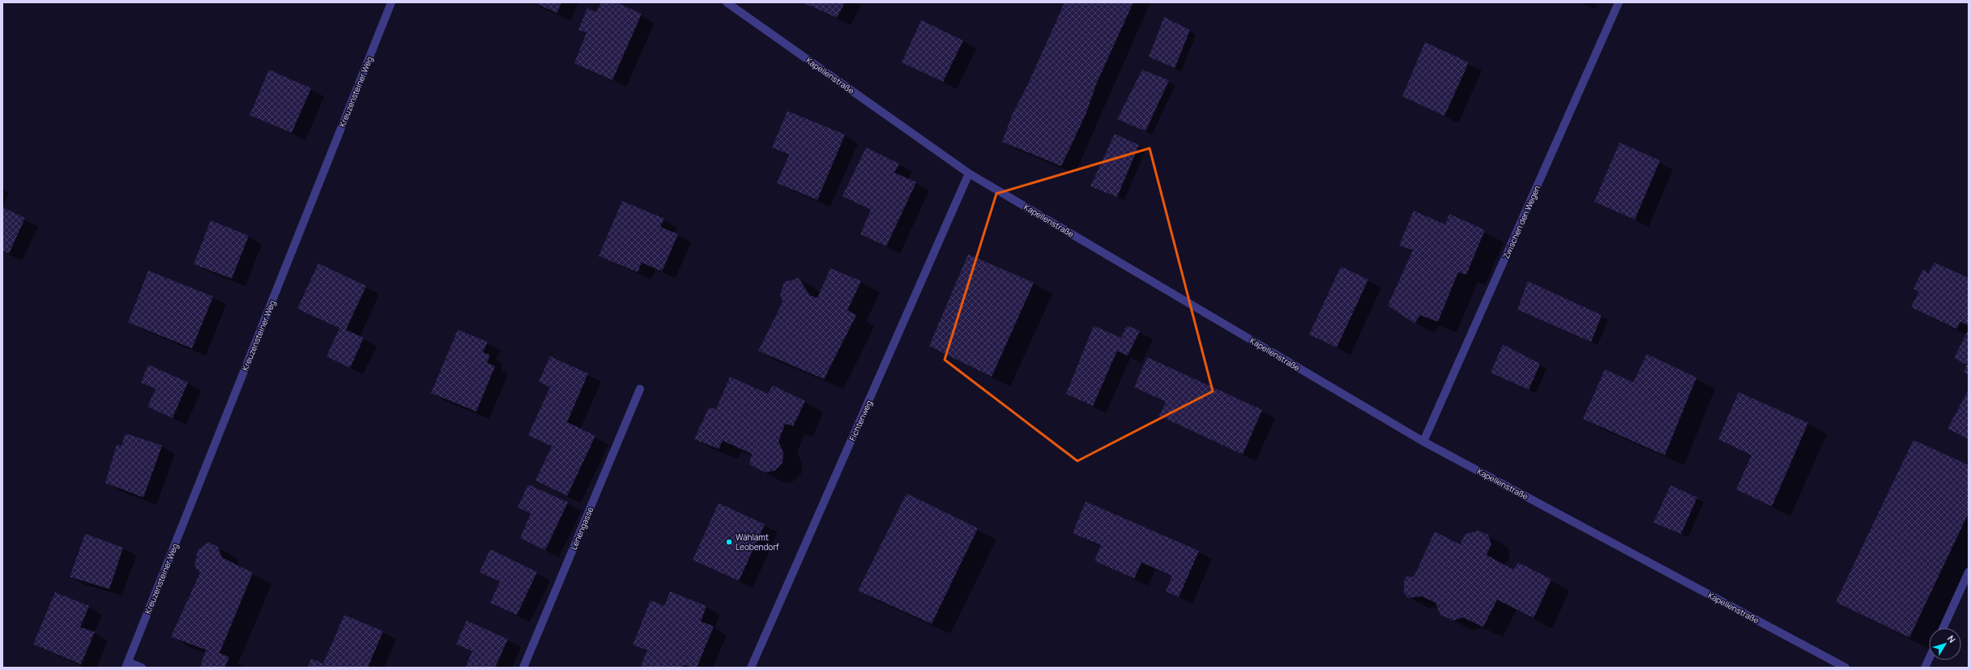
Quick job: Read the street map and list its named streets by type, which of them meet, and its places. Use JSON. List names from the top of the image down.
{
  "streets": {
    "street": [
      "Kapellenstraße",
      "Kreuzensteiner Weg",
      "Zwischen den Wegen",
      "Fichtenweg",
      "Lehengasse"
    ]
  },
  "crossings": [
    ["Kapellenstraße", "Zwischen den Wegen"],
    ["Kapellenstraße", "Fichtenweg"]
  ],
  "places": ["Wählamt Leobendorf"],
  "north": "top right"
}
